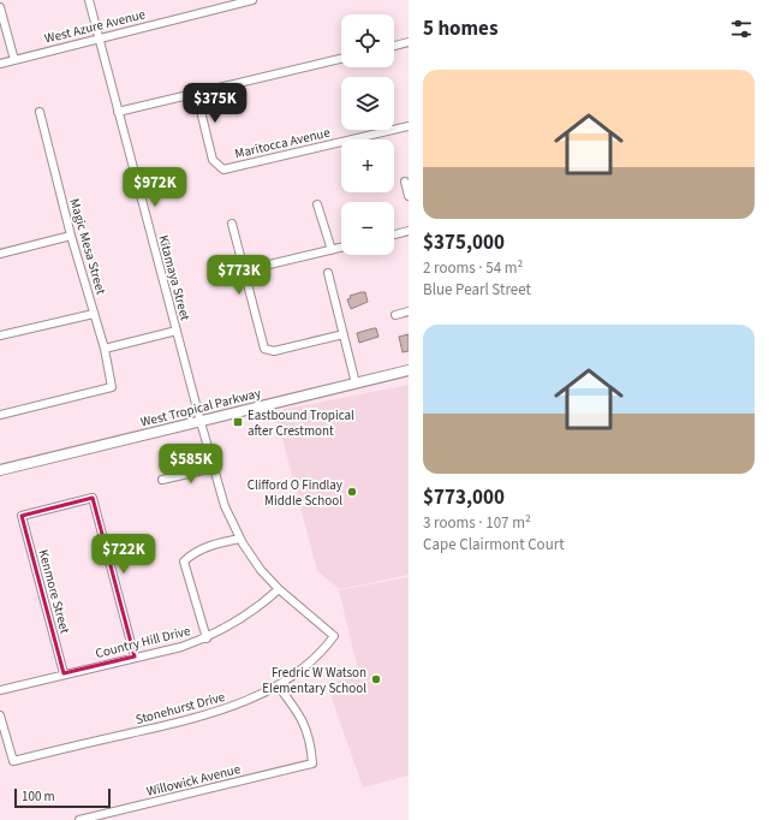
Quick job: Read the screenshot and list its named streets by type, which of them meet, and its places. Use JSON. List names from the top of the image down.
{
  "streets": {
    "main road": ["West Tropical Parkway"],
    "street": [
      "West Azure Avenue",
      "Maritocca Avenue",
      "Magic Mesa Street",
      "Kitamaya Street",
      "Kenmore Street",
      "Country Hill Drive",
      "Stonehurst Drive",
      "Willowick Avenue"
    ]
  },
  "crossings": [
    ["West Azure Avenue", "Kitamaya Street"],
    ["Kitamaya Street", "West Tropical Parkway"],
    ["Kitamaya Street", "Country Hill Drive"],
    ["Kitamaya Street", "Stonehurst Drive"],
    ["Kenmore Street", "Country Hill Drive"],
    ["Stonehurst Drive", "Willowick Avenue"]
  ],
  "places": {
    "transit": ["Eastbound Tropical after Crestmont"],
    "other": ["Clifford O Findlay Middle School", "Fredric W Watson Elementary School"]
  },
  "scale_bar": "100 m",
  "page": {
    "heading": "5 homes",
    "map_buttons": ["+", "−"],
    "list": [
      {
        "name": "$375,000",
        "note": "2 rooms · 54 m² · Blue Pearl Street"
      },
      {
        "name": "$773,000",
        "note": "3 rooms · 107 m² · Cape Clairmont Court"
      }
    ],
    "price": [
      "$375K",
      "$972K",
      "$773K",
      "$585K",
      "$722K"
    ],
    "scale": "100 m"
  }
}
